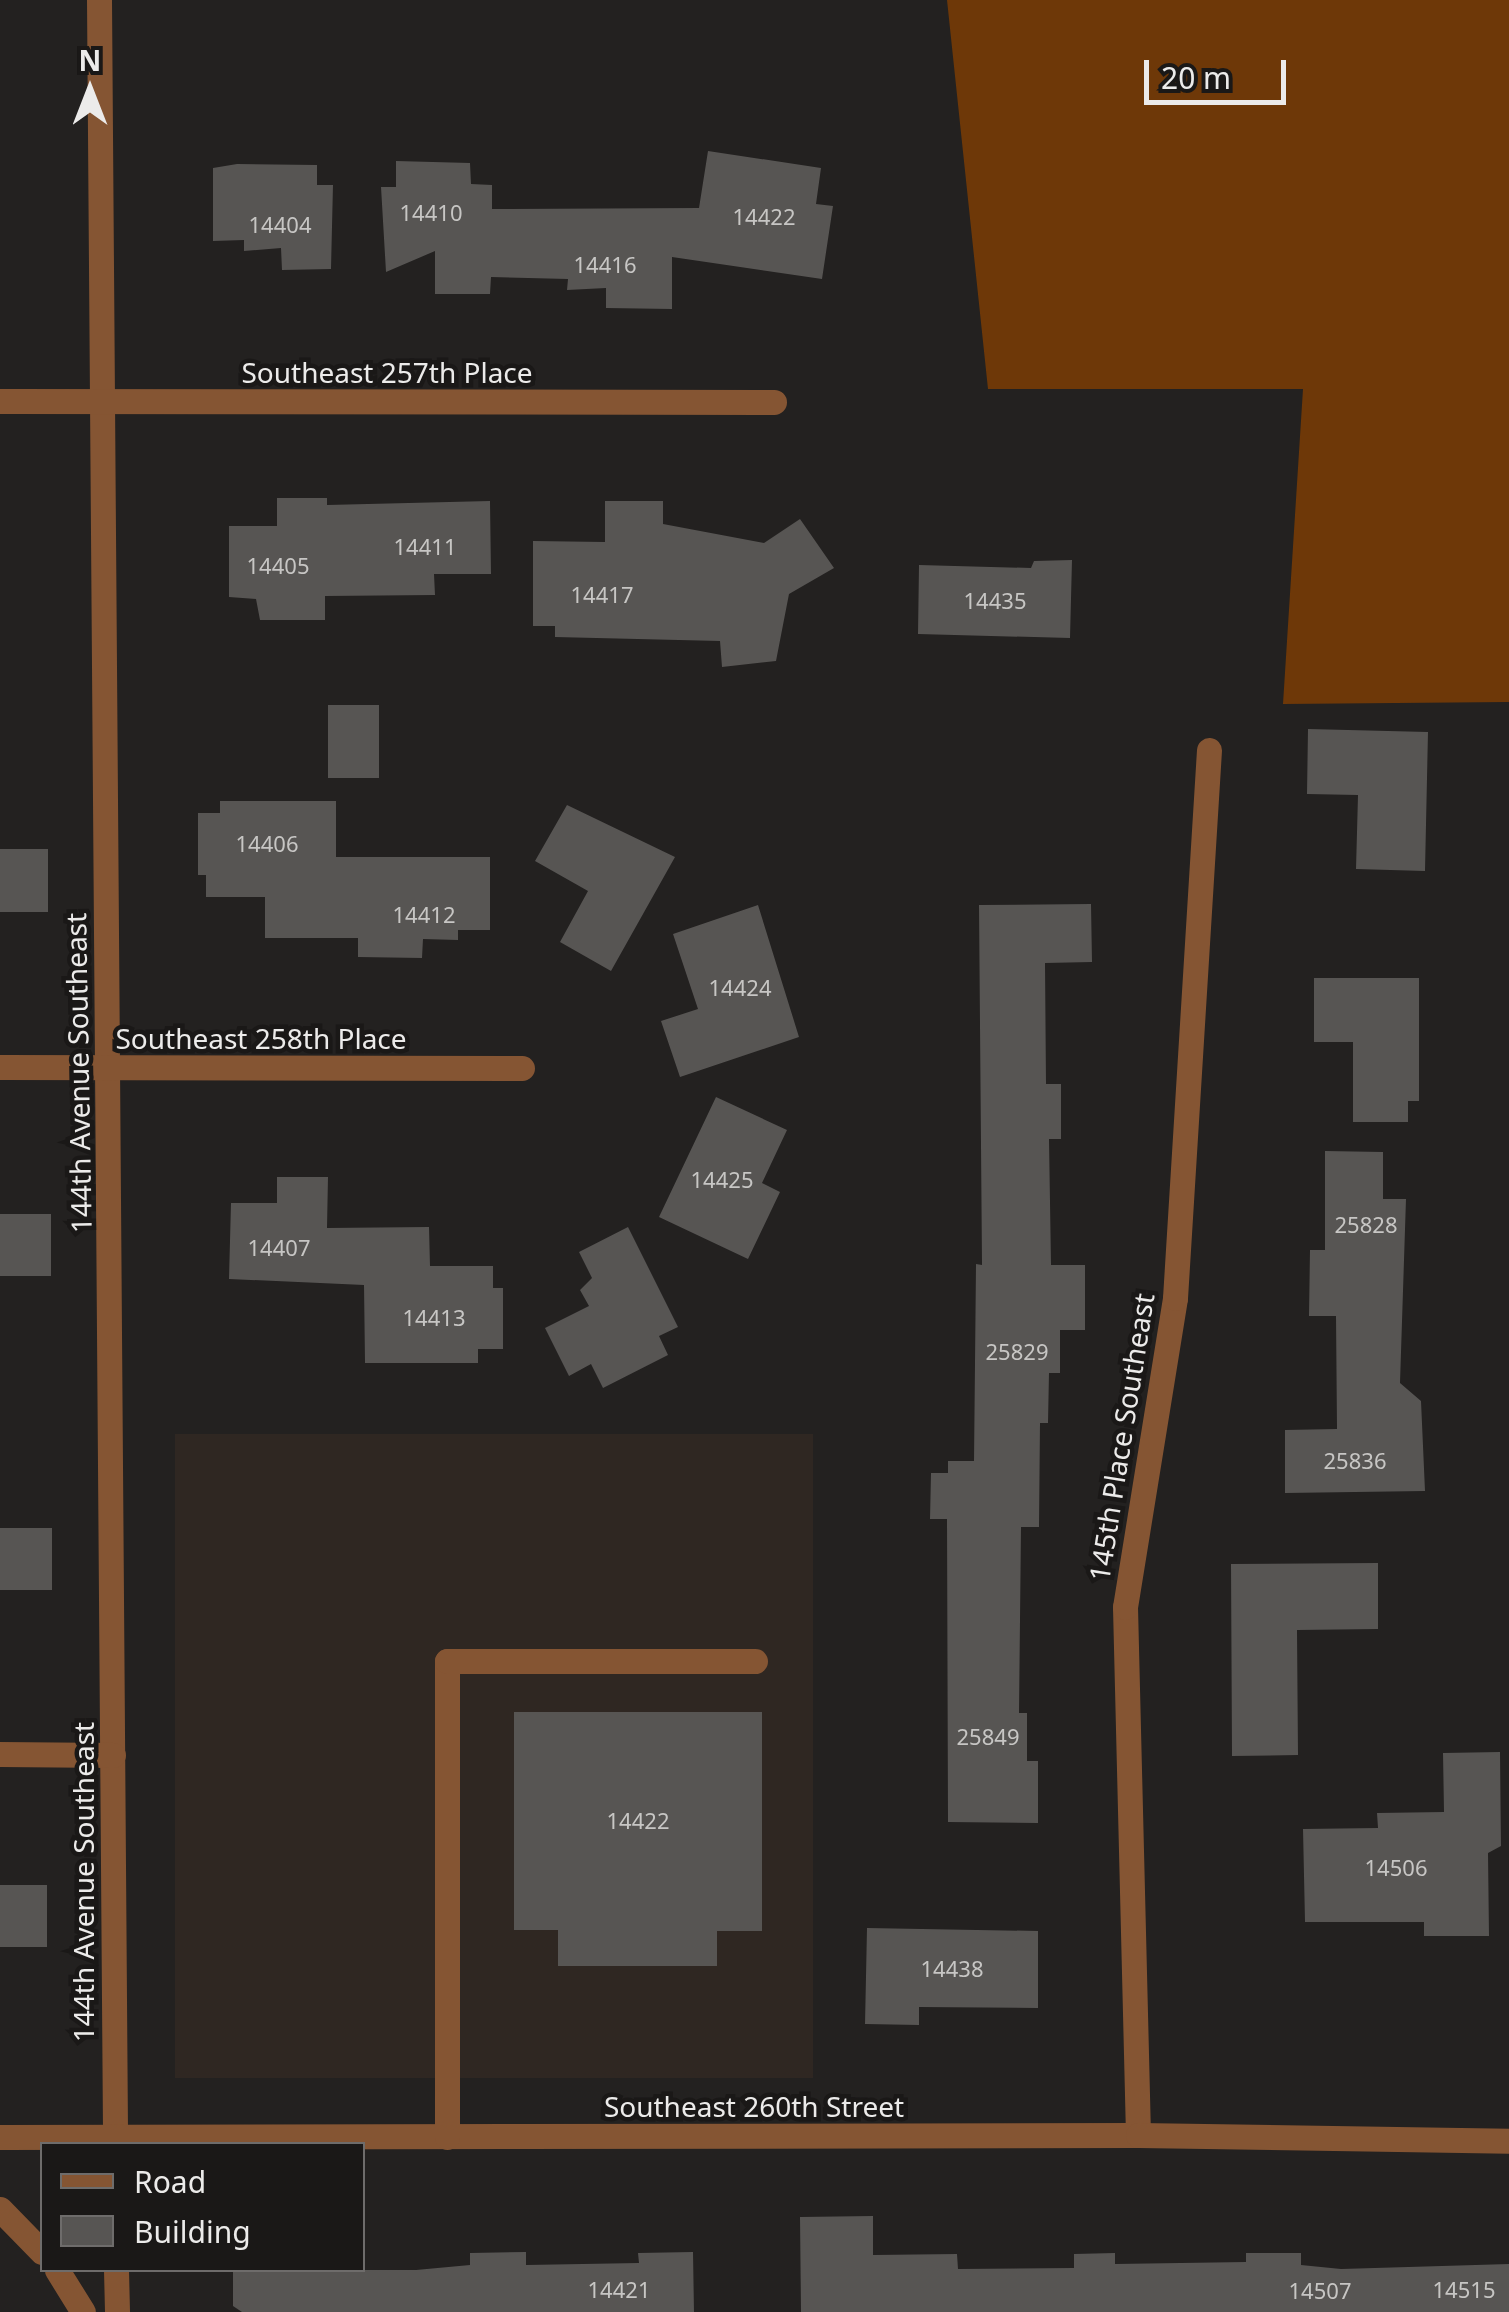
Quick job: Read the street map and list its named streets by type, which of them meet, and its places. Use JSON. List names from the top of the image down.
{
  "streets": {
    "street": [
      "Southeast 257th Place",
      "Southeast 258th Place",
      "144th Avenue Southeast",
      "145th Place Southeast",
      "Southeast 260th Street"
    ]
  },
  "crossings": [
    ["Southeast 257th Place", "144th Avenue Southeast"],
    ["Southeast 258th Place", "144th Avenue Southeast"],
    ["144th Avenue Southeast", "Southeast 260th Street"],
    ["145th Place Southeast", "Southeast 260th Street"]
  ],
  "house_numbers": [
    "14410",
    "14422",
    "14404",
    "14416",
    "14411",
    "14405",
    "14417",
    "14435",
    "14406",
    "14412",
    "14424",
    "14425",
    "25828",
    "14407",
    "14413",
    "25829",
    "25836",
    "25849",
    "14422",
    "14506",
    "14438",
    "14421",
    "14515",
    "14507"
  ],
  "legend": ["Road", "Building"],
  "scale_bar": "20 m",
  "north": "top"
}
